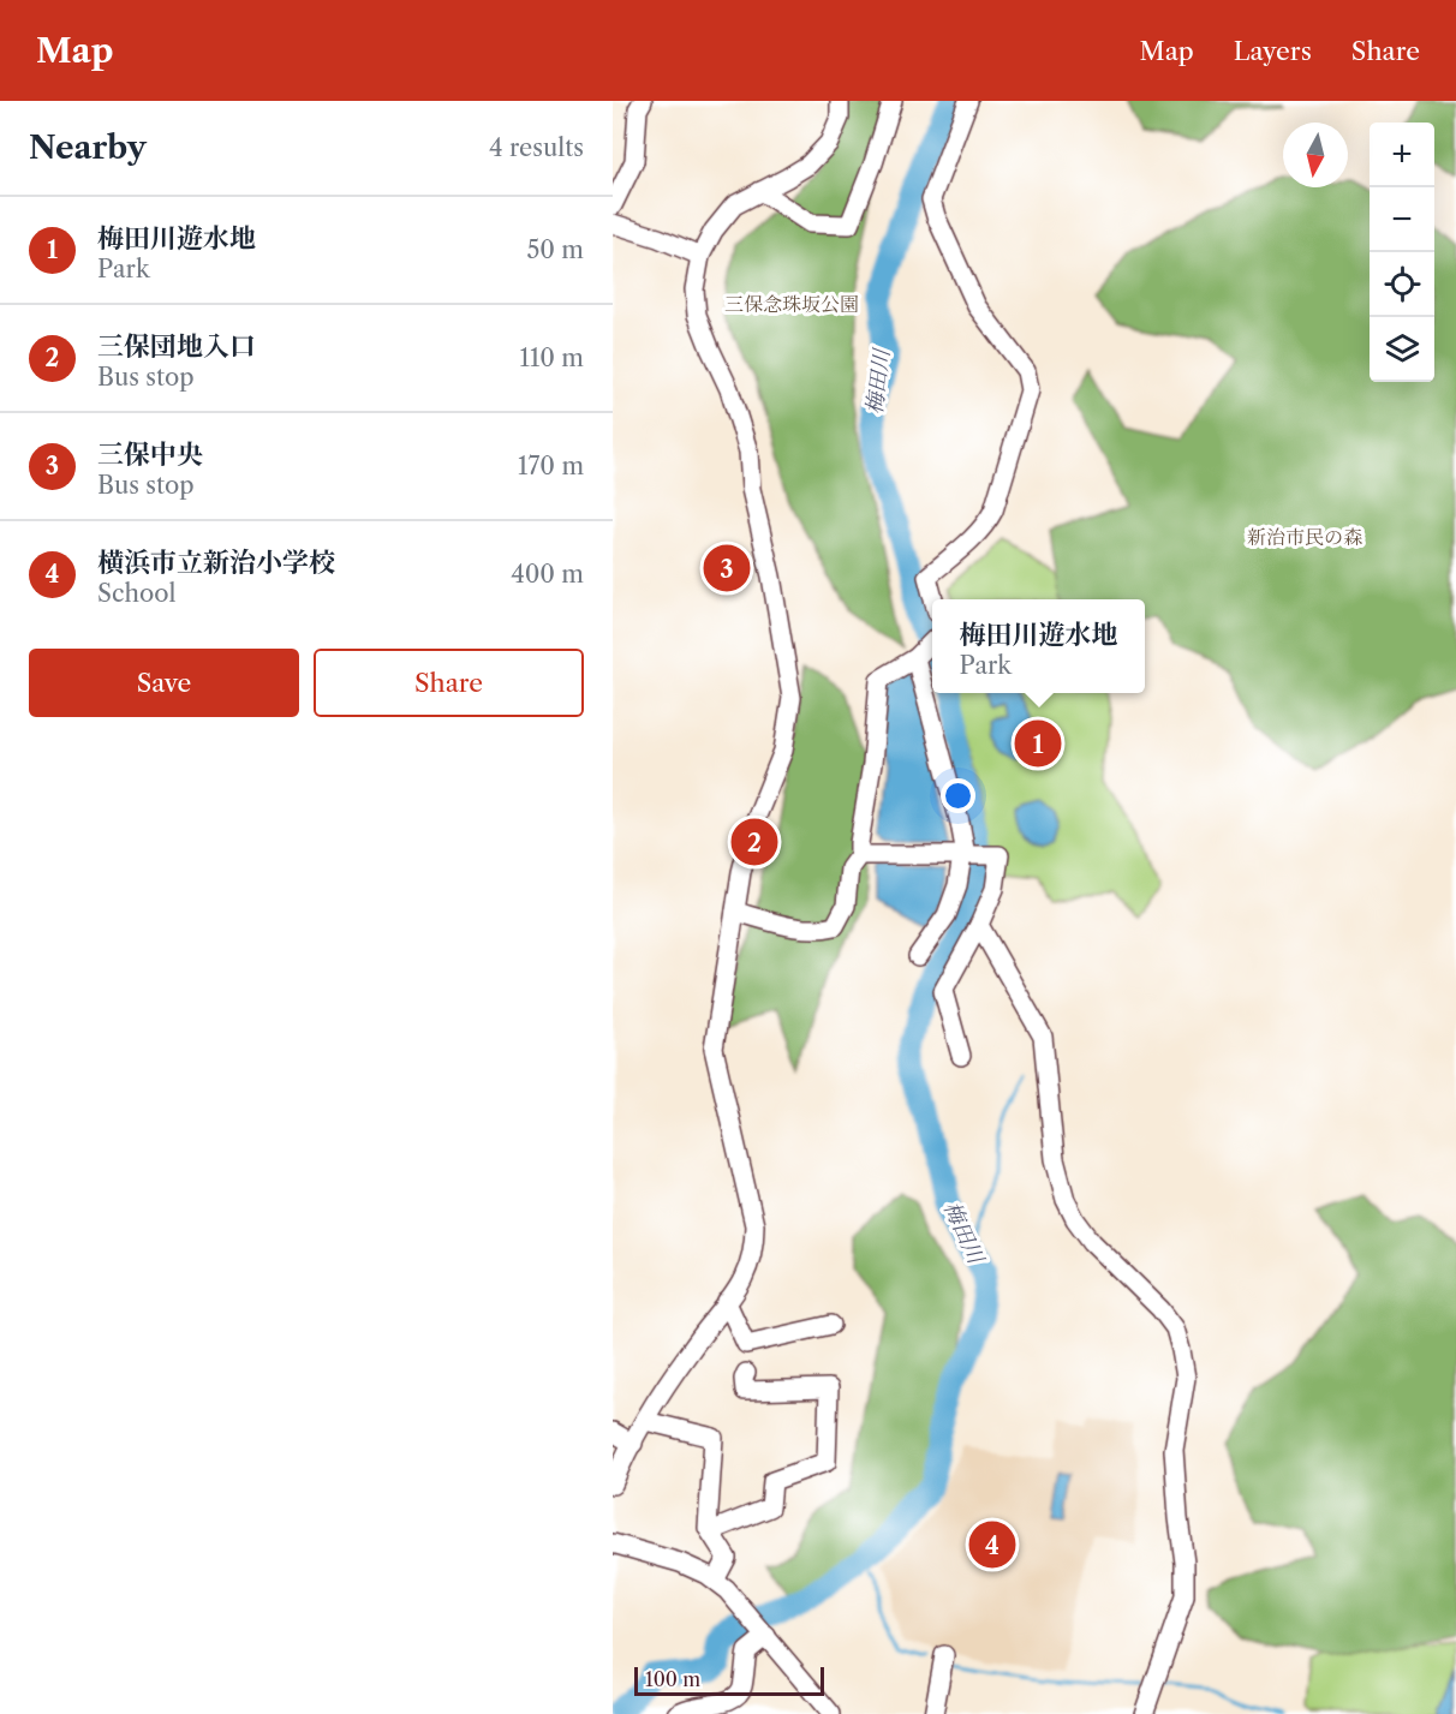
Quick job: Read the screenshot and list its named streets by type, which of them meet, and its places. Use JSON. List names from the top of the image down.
{
  "water": ["梅田川"],
  "parks": ["三保念珠坂公園", "新治市民の森"],
  "scale_bar": "100 m",
  "north": "bottom",
  "page": {
    "header": "Map",
    "nav": ["Map", "Layers", "Share"],
    "heading": ["Nearby", "4 results"],
    "map_buttons": ["+", "−"],
    "list": [
      {
        "mark": "1",
        "name": "梅田川遊水地",
        "note": "Park",
        "value": "50 m"
      },
      {
        "mark": "2",
        "name": "三保団地入口",
        "note": "Bus stop",
        "value": "110 m"
      },
      {
        "mark": "3",
        "name": "三保中央",
        "note": "Bus stop",
        "value": "170 m"
      },
      {
        "mark": "4",
        "name": "横浜市立新治小学校",
        "note": "School",
        "value": "400 m"
      }
    ],
    "pins": [
      "3",
      "1",
      "2",
      "4"
    ],
    "popup": ["梅田川遊水地", "Park"],
    "buttons": ["Save", "Share"],
    "scale": "100 m"
  }
}
